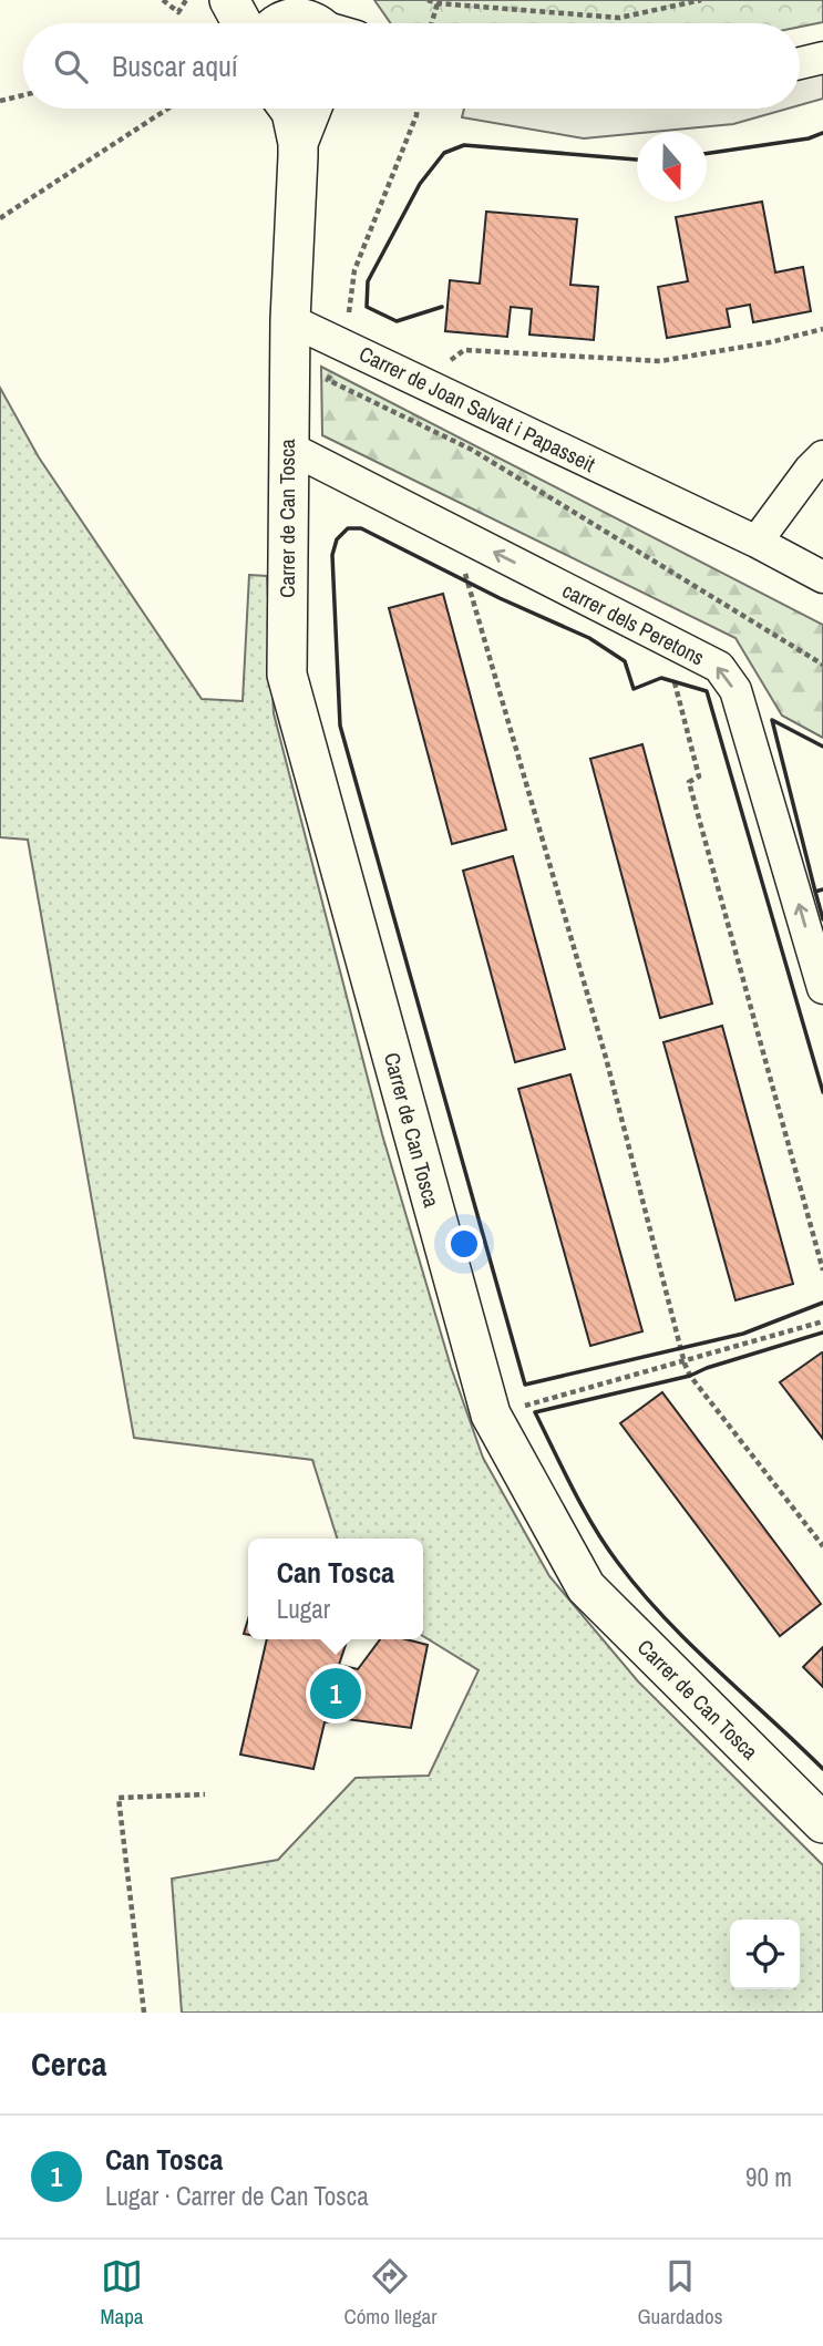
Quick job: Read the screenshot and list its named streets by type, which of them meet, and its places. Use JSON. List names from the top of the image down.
{
  "streets": {
    "street": ["Carrer de Joan Salvat i Papasseit", "Carrer de Can Tosca", "carrer dels Peretons"]
  },
  "crossings": [
    ["Carrer de Joan Salvat i Papasseit", "Carrer de Can Tosca"],
    ["Carrer de Can Tosca", "carrer dels Peretons"]
  ],
  "one_way": ["carrer dels Peretons"],
  "north": "bottom",
  "page": {
    "search": "Buscar aquí",
    "popup": ["Can Tosca", "Lugar"],
    "pins": "1",
    "heading": "Cerca",
    "list": [
      {
        "mark": "1",
        "name": "Can Tosca",
        "note": "Lugar · Carrer de Can Tosca",
        "value": "90 m"
      }
    ],
    "nav": ["Mapa", "Cómo llegar", "Guardados"]
  }
}
